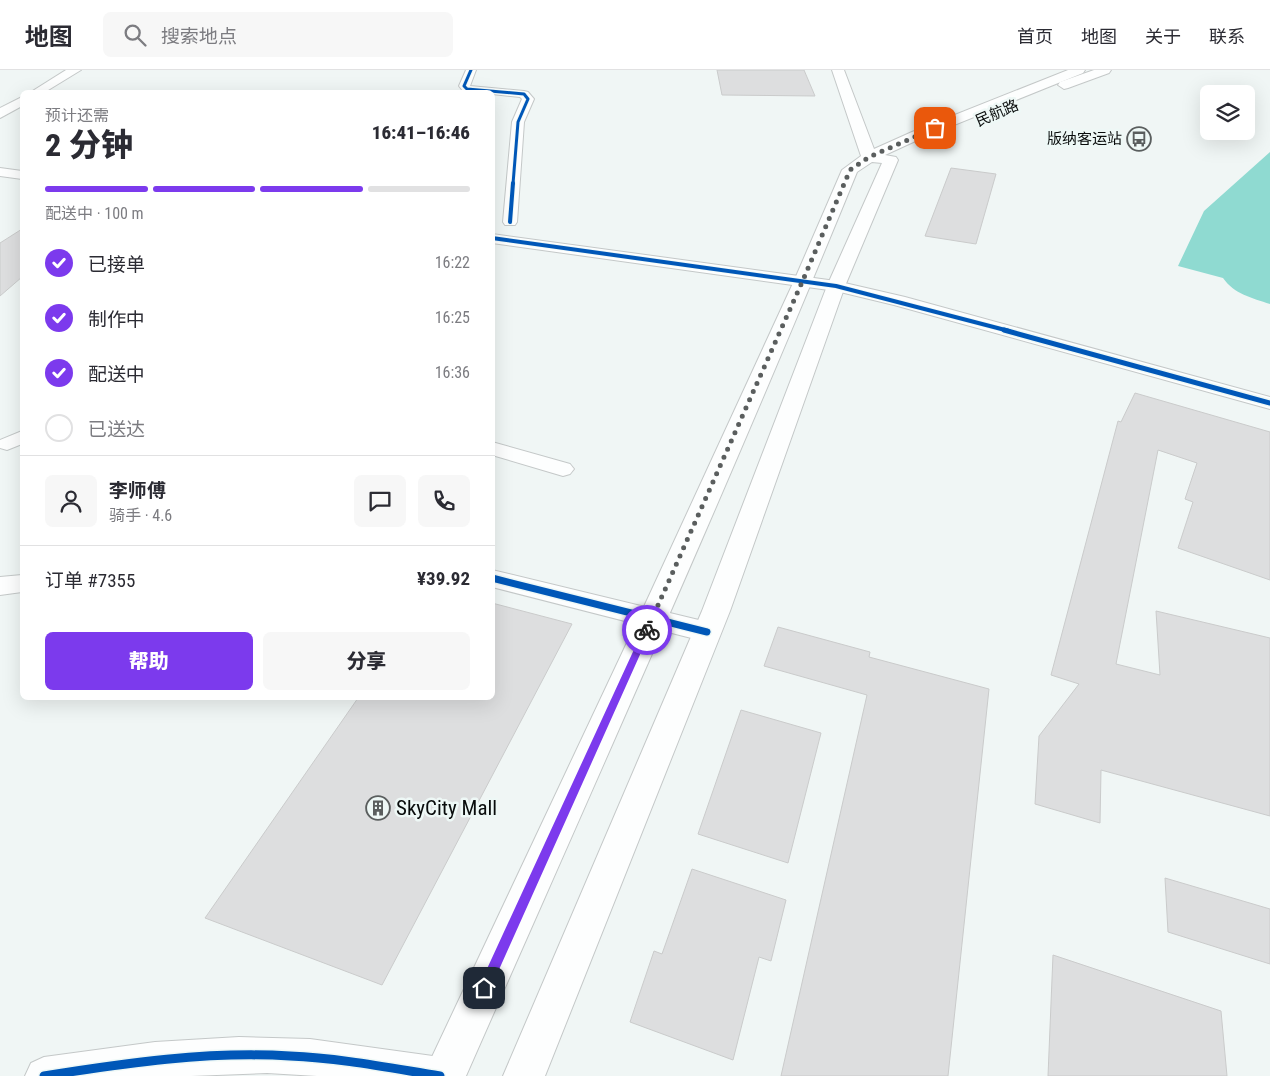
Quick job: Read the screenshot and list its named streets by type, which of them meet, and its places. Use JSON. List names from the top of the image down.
{
  "streets": {
    "main road": ["民航路"]
  },
  "places": {
    "bus stop": ["版纳客运站"],
    "building": ["SkyCity Mall"]
  },
  "page": {
    "header": "地图",
    "search": "搜索地点",
    "nav": [
      "首页",
      "地图",
      "关于",
      "联系"
    ],
    "heading": ["2 分钟", "预计还需", "16:41–16:46"],
    "panel": [
      "李师傅",
      "骑手 · 4.6",
      "订单 #7355",
      "¥39.92"
    ],
    "bar": "配送中 · 100 m",
    "list": [
      ["已接单", "16:22"],
      ["制作中", "16:25"],
      ["配送中", "16:36"],
      "已送达"
    ],
    "buttons": ["帮助", "分享"]
  }
}
